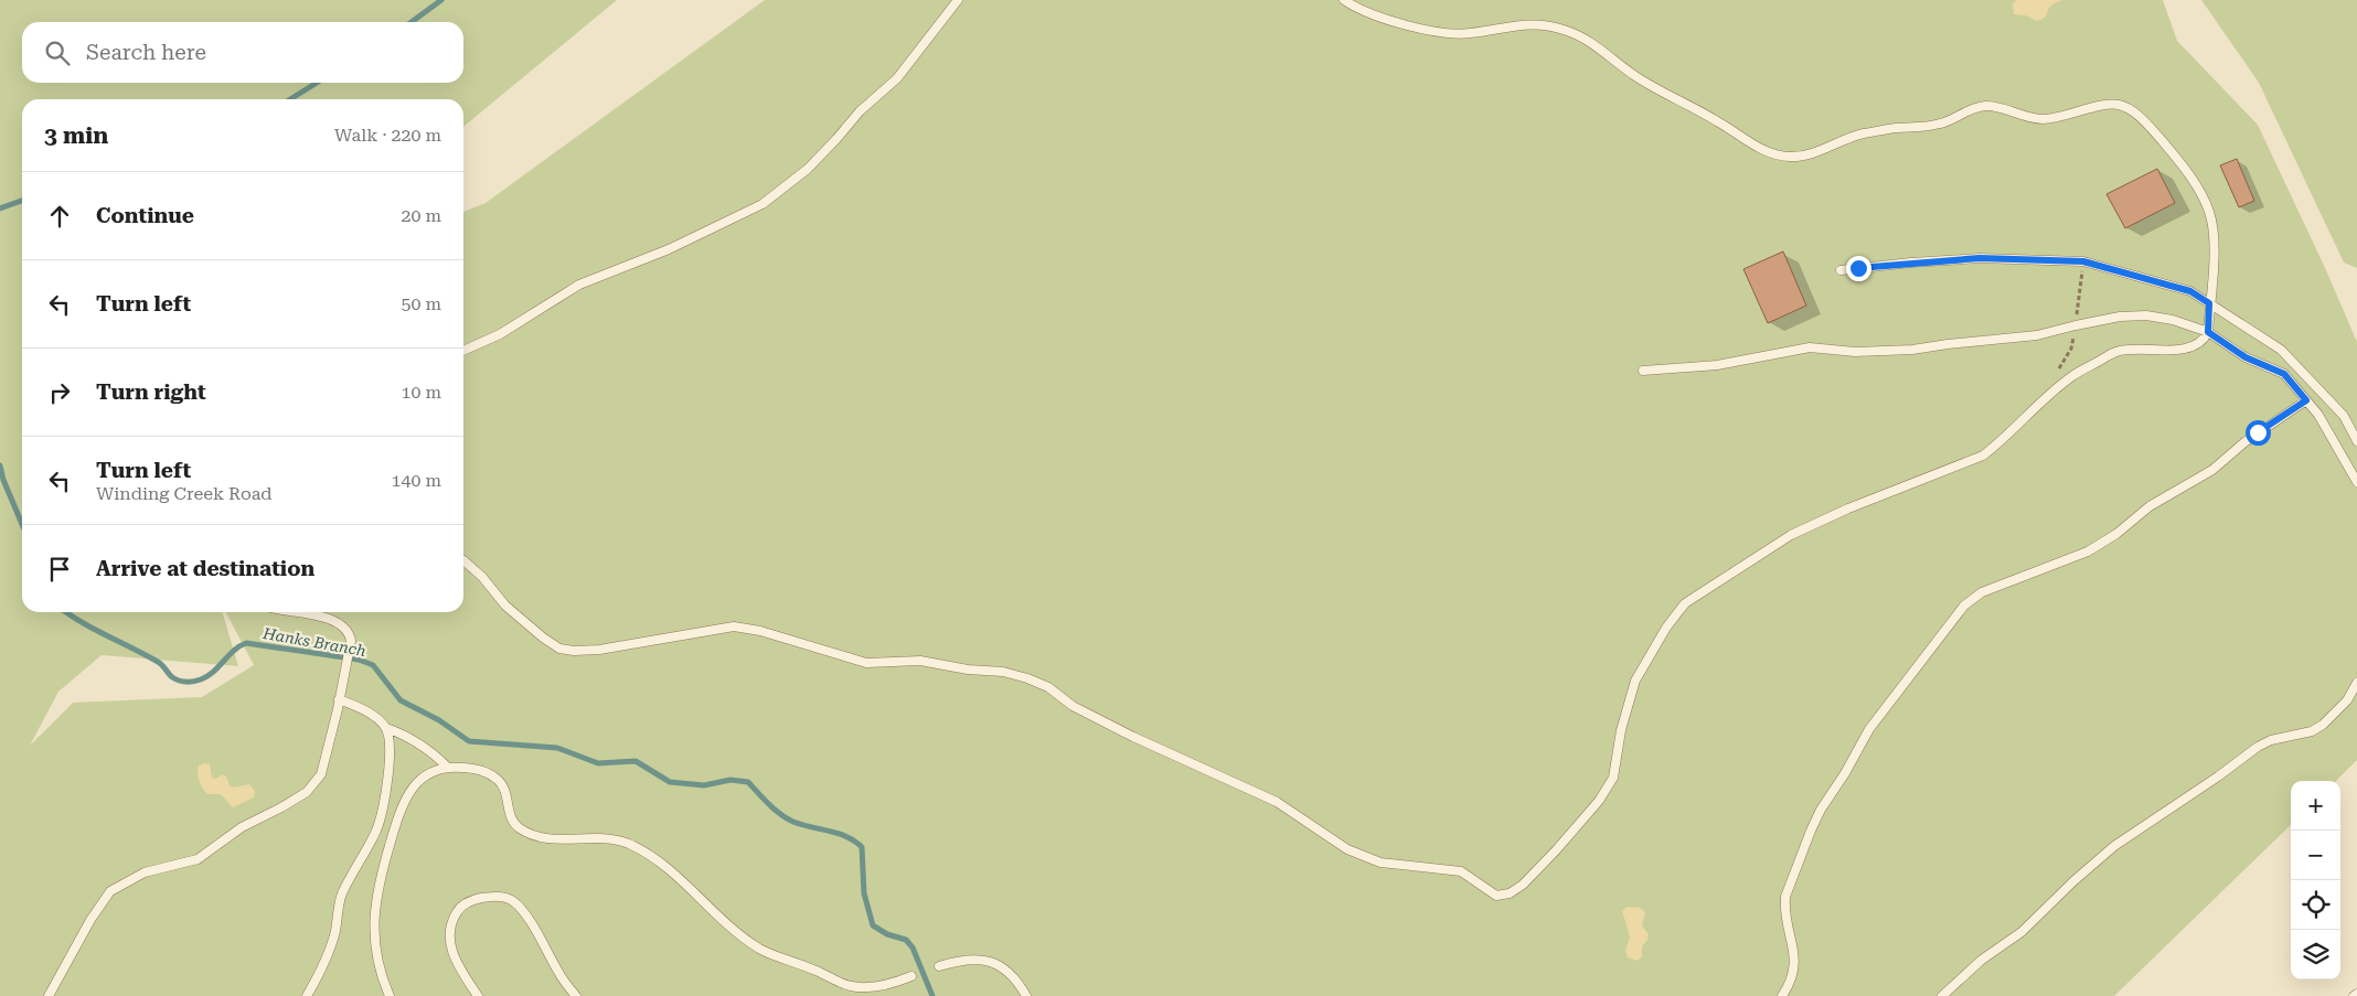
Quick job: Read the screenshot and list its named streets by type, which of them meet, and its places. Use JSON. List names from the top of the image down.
{
  "water": ["Hanks Branch"],
  "page": {
    "search": "Search here",
    "heading": ["3 min", "Walk · 220 m"],
    "list": [
      ["Continue", "20 m"],
      ["Turn left", "50 m"],
      ["Turn right", "10 m"],
      ["Turn left", "Winding Creek Road", "140 m"],
      "Arrive at destination"
    ],
    "map_buttons": ["+", "−"]
  }
}
